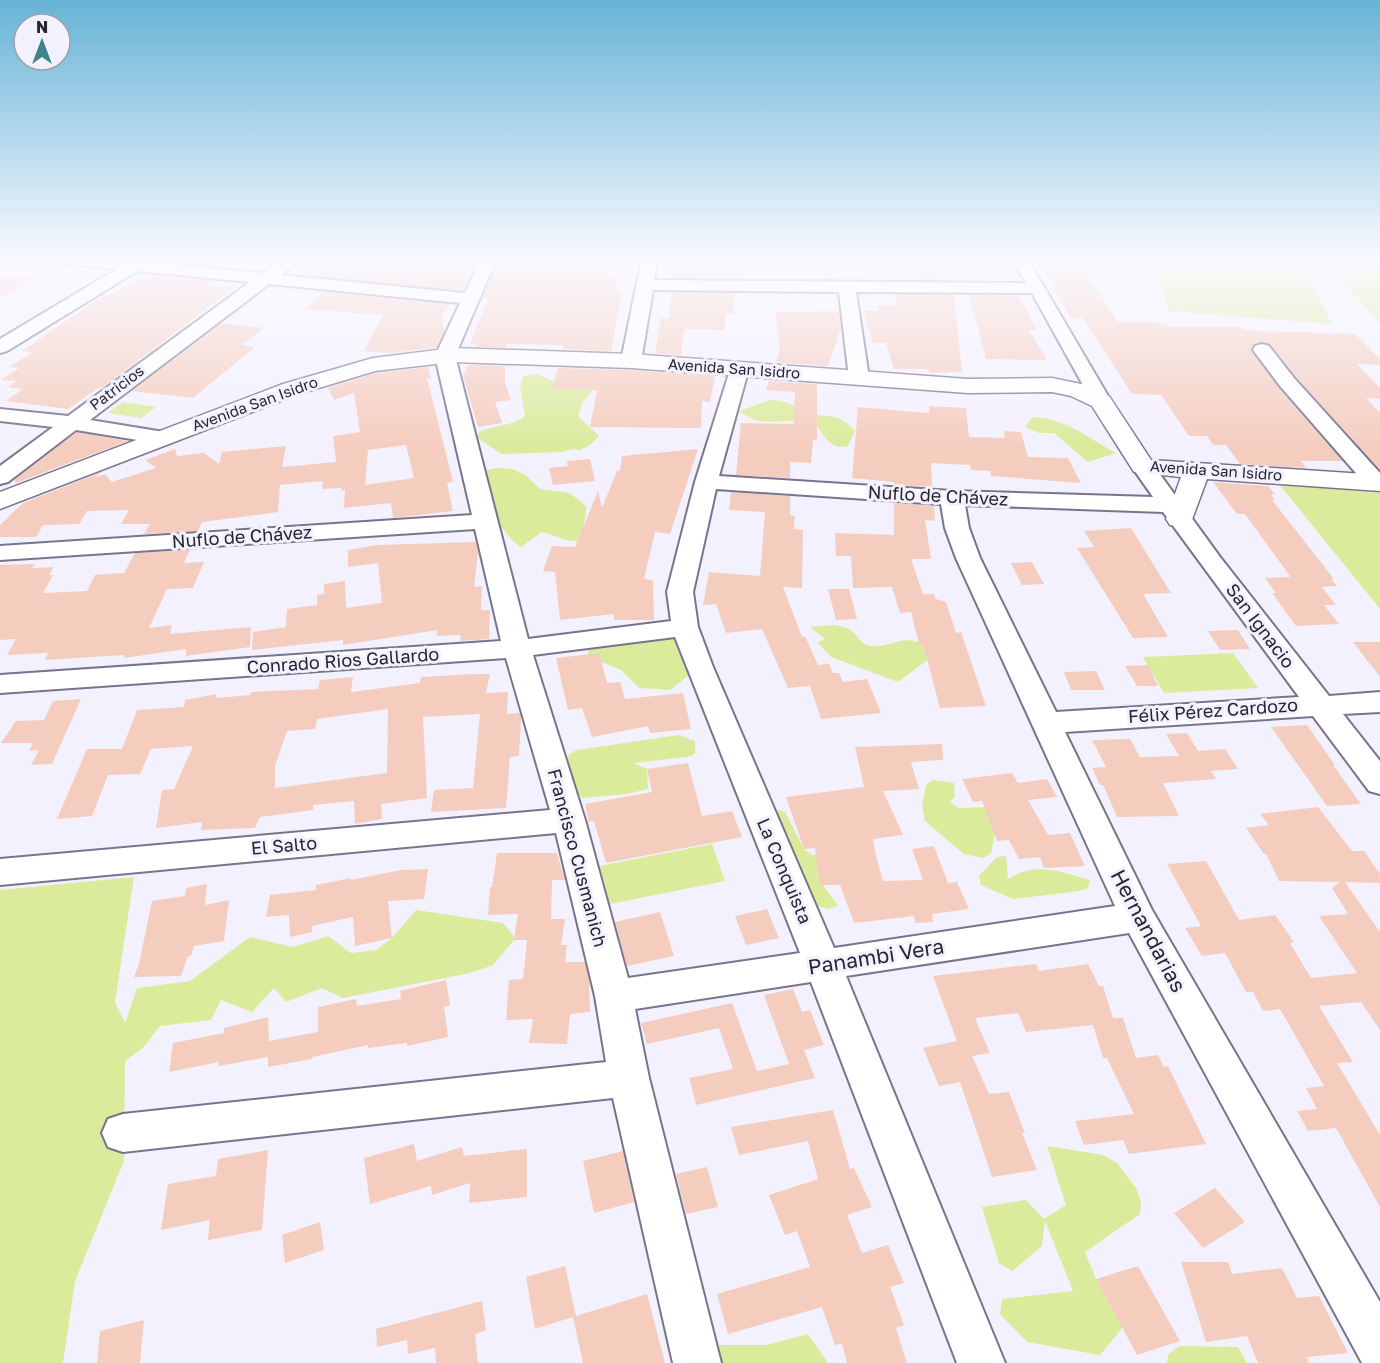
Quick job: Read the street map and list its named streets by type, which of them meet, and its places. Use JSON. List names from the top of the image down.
{
  "streets": {
    "main road": ["Avenida San Isidro"],
    "street": [
      "Patricios",
      "Nuflo de Chávez",
      "San Ignacio",
      "Conrado Rios Gallardo",
      "Félix Pérez Cardozo",
      "El Salto",
      "Francisco Cusmanich",
      "La Conquista",
      "Hernandarias",
      "Panambi Vera"
    ]
  },
  "crossings": [
    ["Avenida San Isidro", "San Ignacio"],
    ["Avenida San Isidro", "Francisco Cusmanich"],
    ["Avenida San Isidro", "La Conquista"],
    ["Nuflo de Chávez", "San Ignacio"],
    ["Nuflo de Chávez", "Francisco Cusmanich"],
    ["Nuflo de Chávez", "La Conquista"],
    ["Nuflo de Chávez", "Hernandarias"],
    ["San Ignacio", "Félix Pérez Cardozo"],
    ["Conrado Rios Gallardo", "Francisco Cusmanich"],
    ["Conrado Rios Gallardo", "La Conquista"],
    ["Félix Pérez Cardozo", "Hernandarias"],
    ["El Salto", "Francisco Cusmanich"],
    ["Francisco Cusmanich", "Panambi Vera"],
    ["La Conquista", "Panambi Vera"],
    ["Hernandarias", "Panambi Vera"]
  ],
  "north": "top"
}
